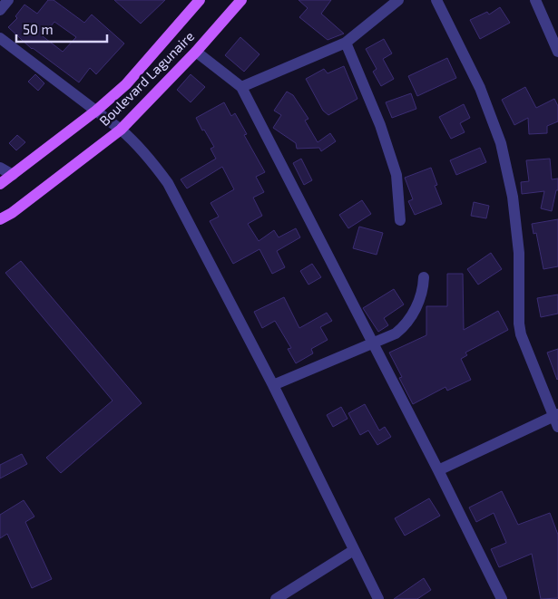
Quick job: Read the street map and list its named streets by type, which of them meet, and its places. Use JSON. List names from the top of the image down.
{
  "streets": {
    "main road": ["Boulevard Lagunaire"]
  },
  "scale_bar": "50 m"
}
